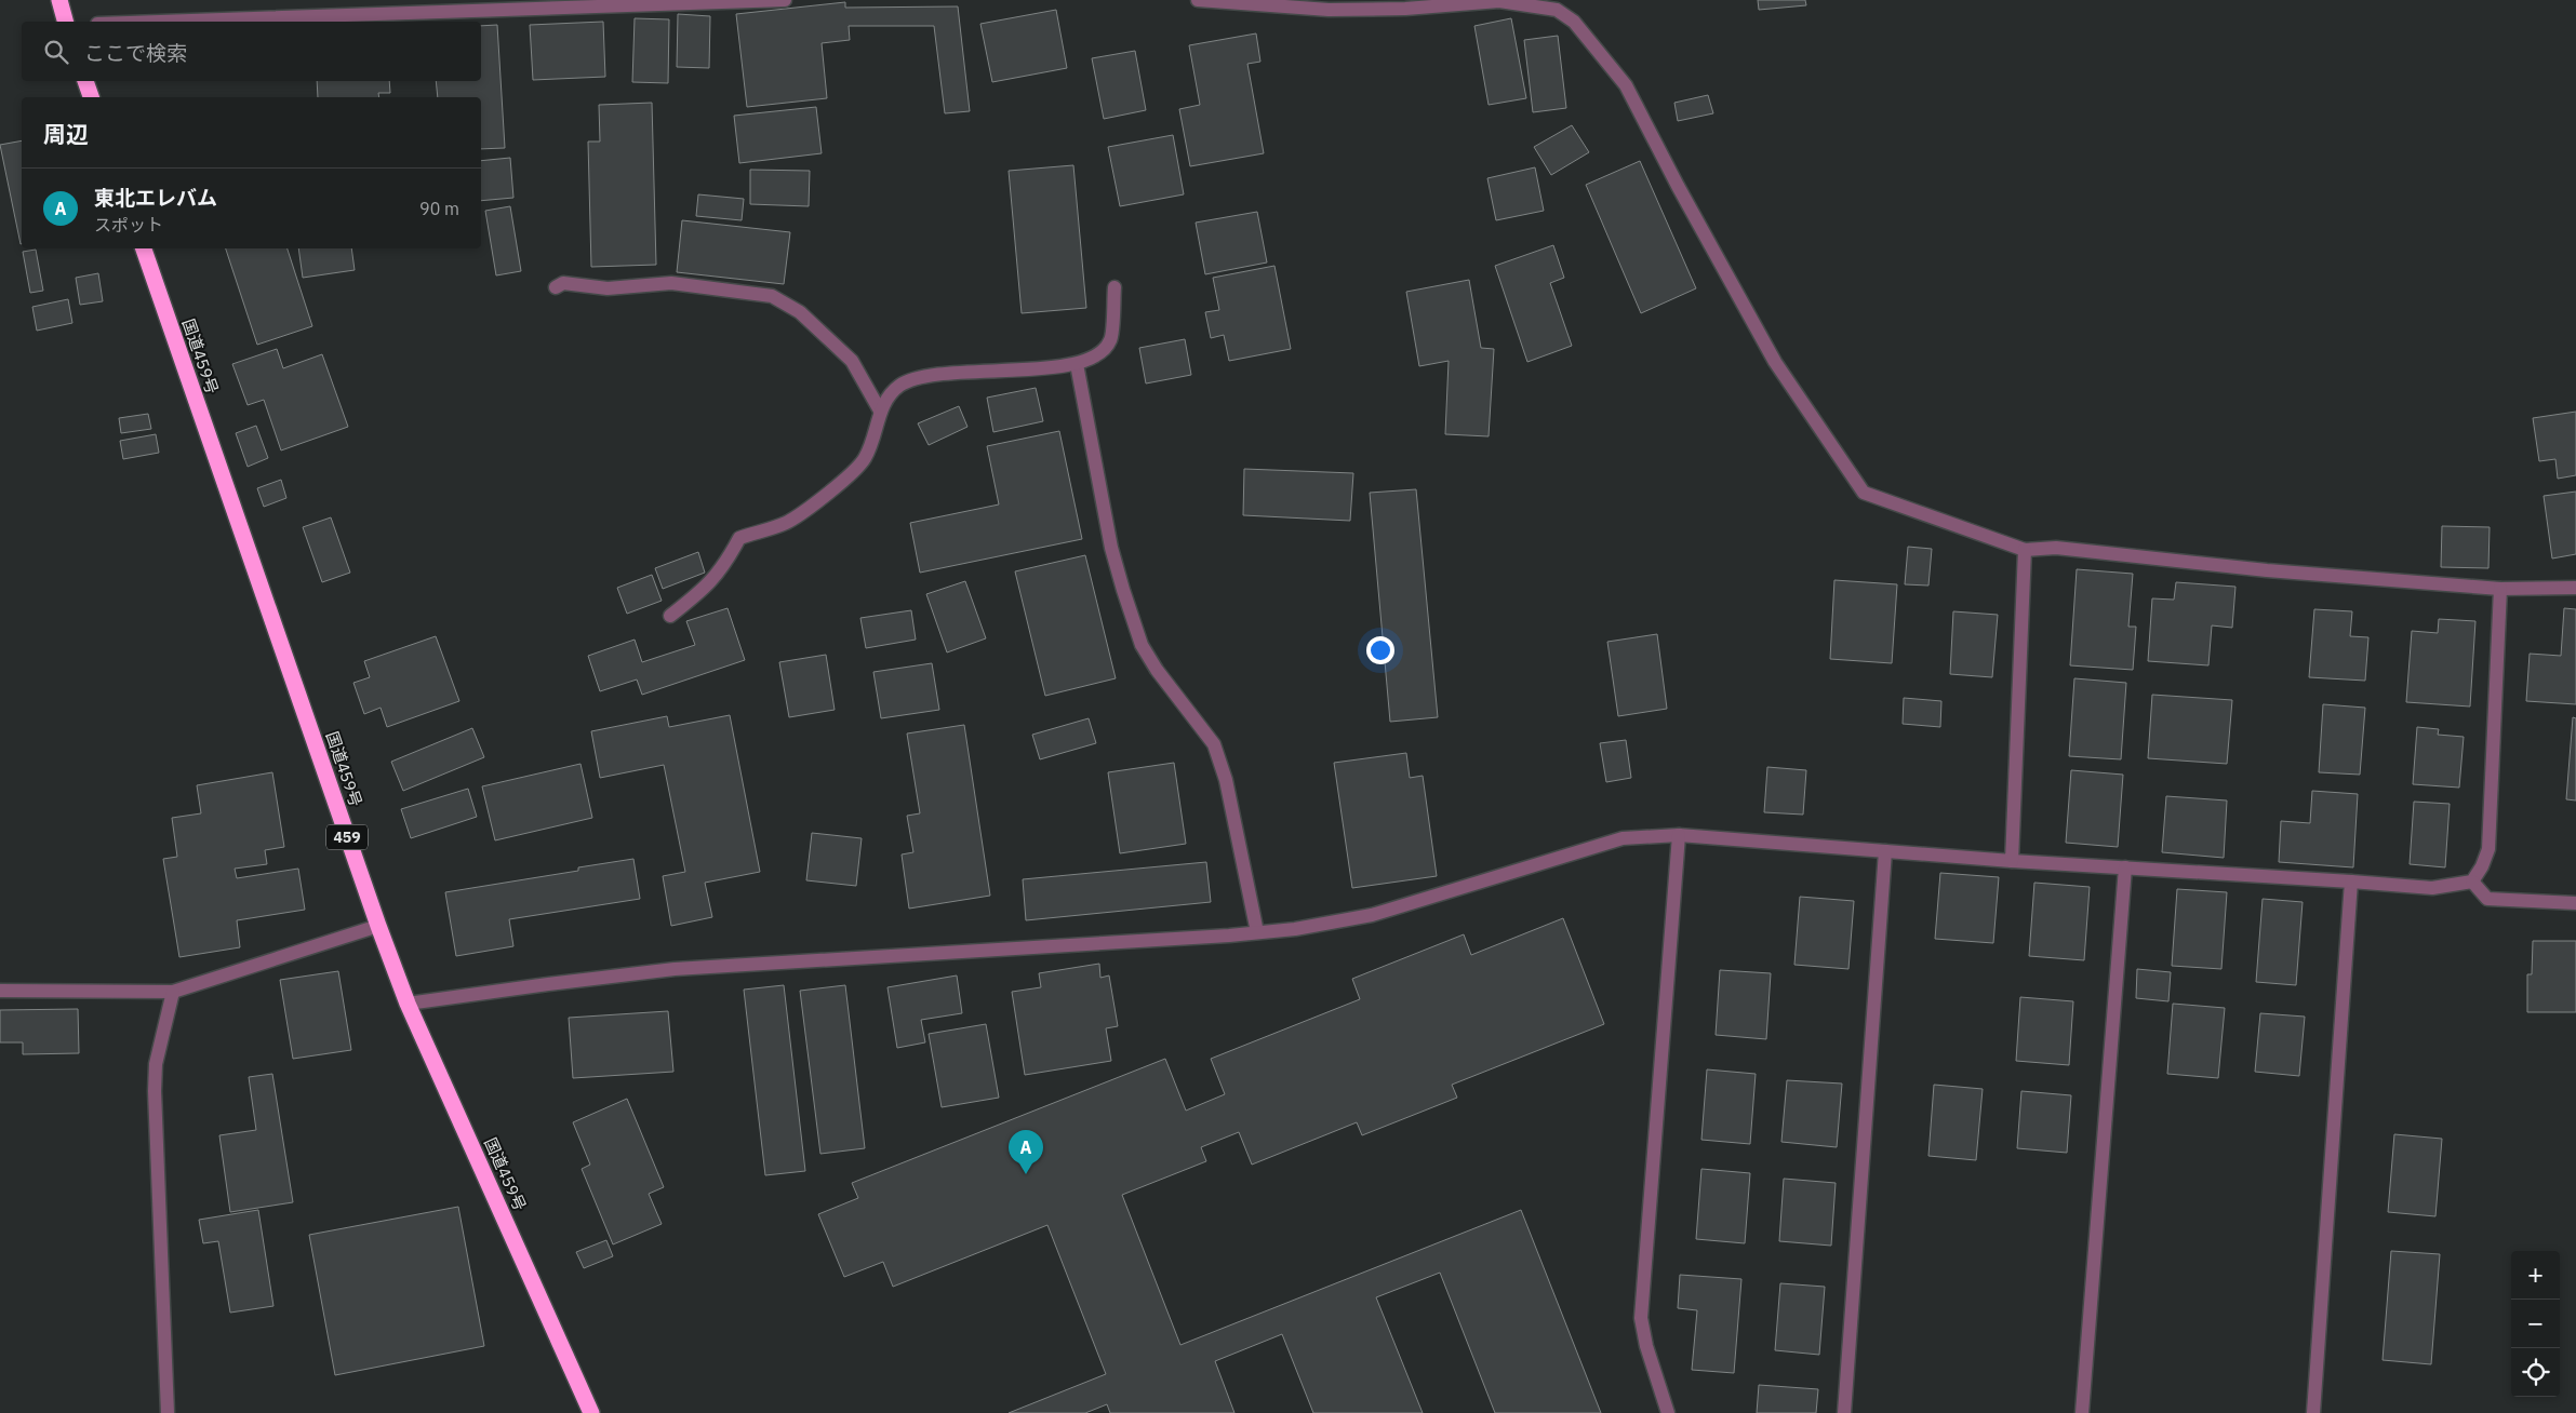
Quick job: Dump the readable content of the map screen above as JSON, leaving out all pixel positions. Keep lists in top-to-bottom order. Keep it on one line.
{"streets":{"highway":["国道459号","459"]},"page":{"search":"ここで検索","heading":"周辺","list":[{"mark":"A","name":"東北エレバム","note":"スポット","value":"90 m"}],"pins":"A","map_buttons":["+","−"]}}
